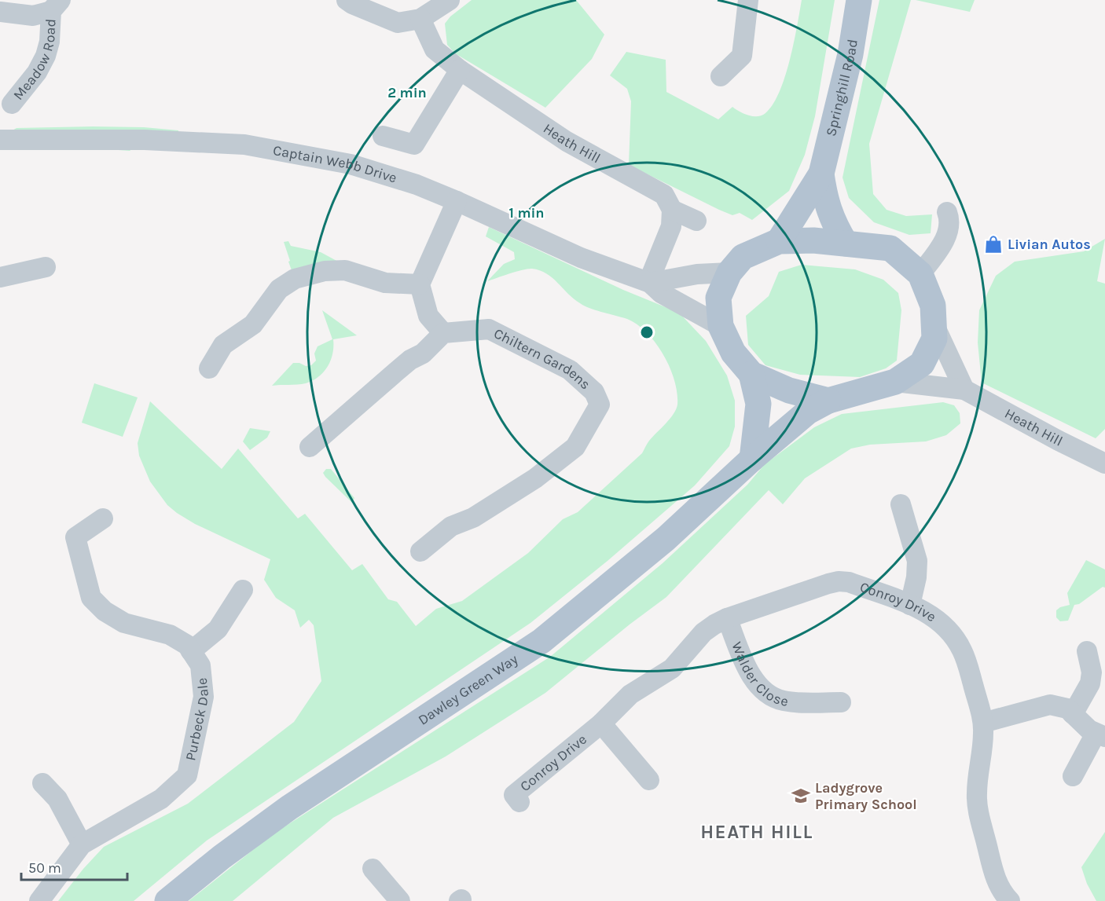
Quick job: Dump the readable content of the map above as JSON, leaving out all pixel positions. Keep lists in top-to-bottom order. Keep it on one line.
{"streets":{"main road":["Springhill Road","Dawley Green Way"],"street":["Meadow Road","Heath Hill","Captain Webb Drive","Chiltern Gardens","Conroy Drive","Walder Close","Purbeck Dale"]},"crossings":[["Heath Hill","Dawley Green Way"],["Conroy Drive","Walder Close"]],"districts":["HEATH HILL"],"places":{"shop":["Livian Autos"],"school or university":["Ladygrove Primary School"]},"scale_bar":"50 m","rings":["2 min","1 min"]}
